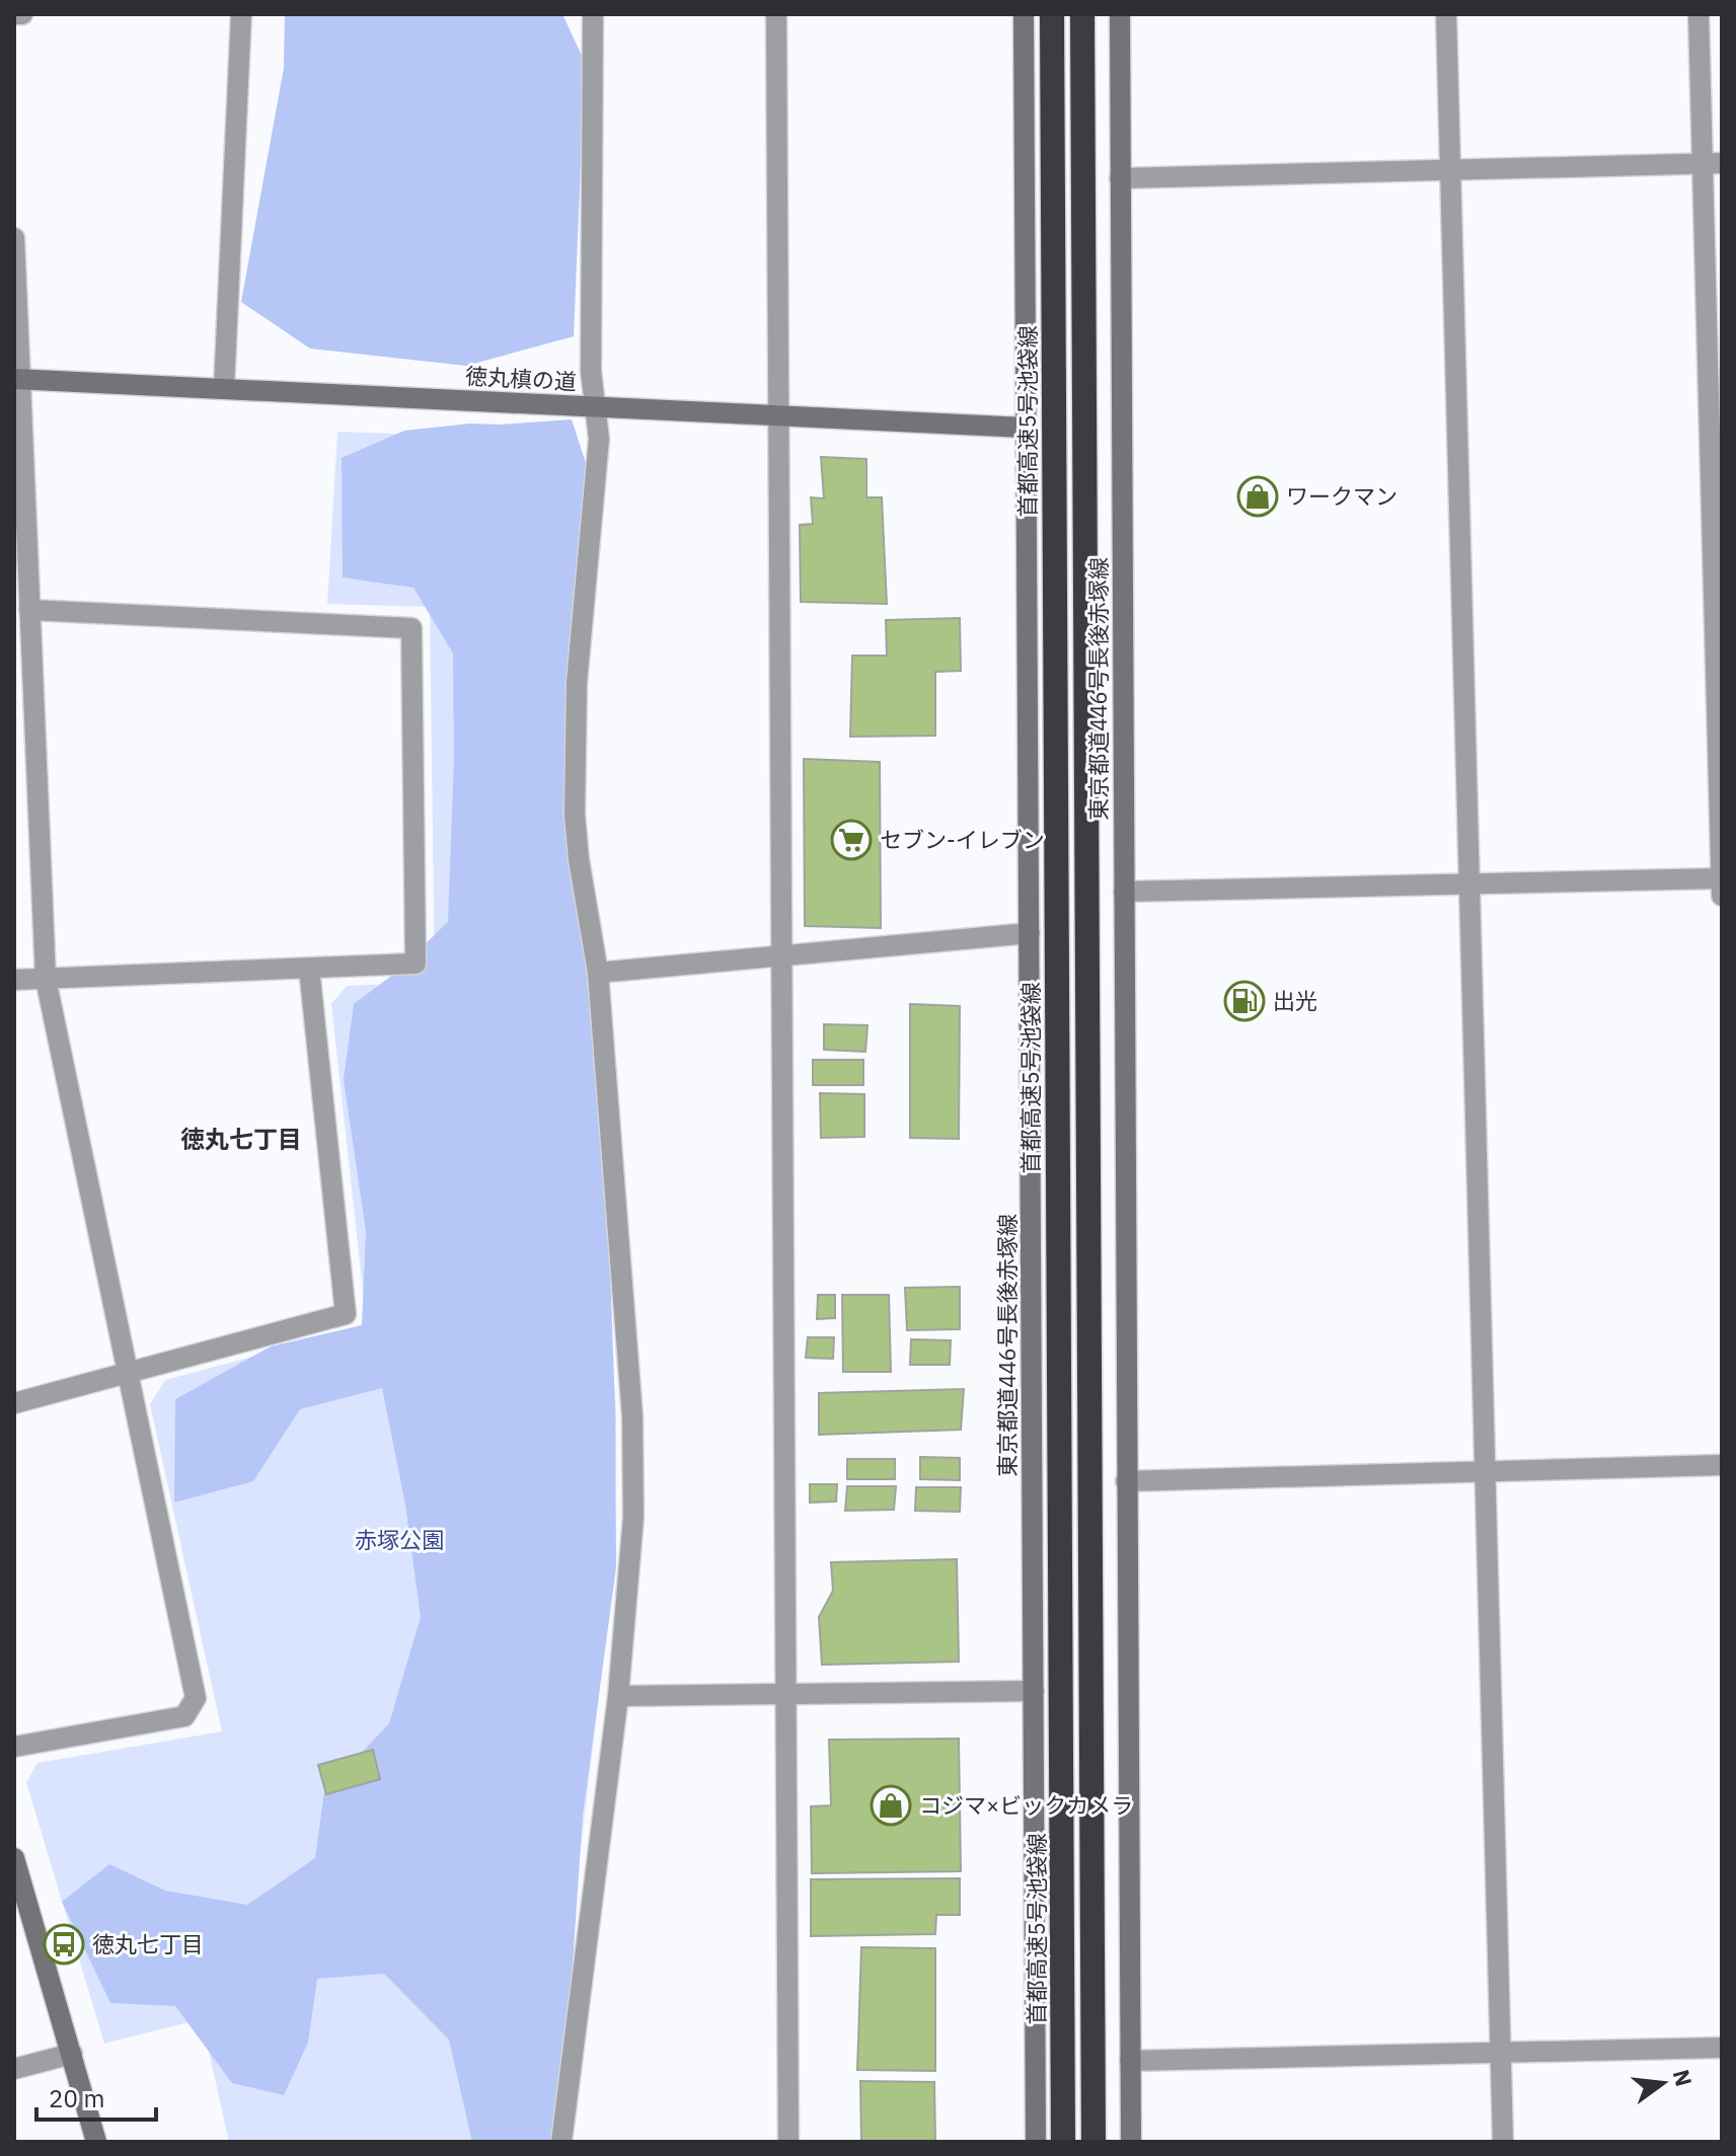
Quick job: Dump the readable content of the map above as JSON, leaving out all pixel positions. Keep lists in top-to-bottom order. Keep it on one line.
{"streets":{"highway":["首都高速5号池袋線"],"main road":["徳丸槙の道","東京都道446号長後赤塚線"]},"crossings":[["徳丸槙の道","東京都道446号長後赤塚線"]],"districts":["徳丸七丁目"],"parks":["赤塚公園"],"places":{"shop":["ワークマン","コジマ×ビックカメラ"],"supermarket":["セブン-イレブン"],"fuel station":["出光"],"bus stop":["徳丸七丁目"]},"scale_bar":"20 m","north":"right"}
